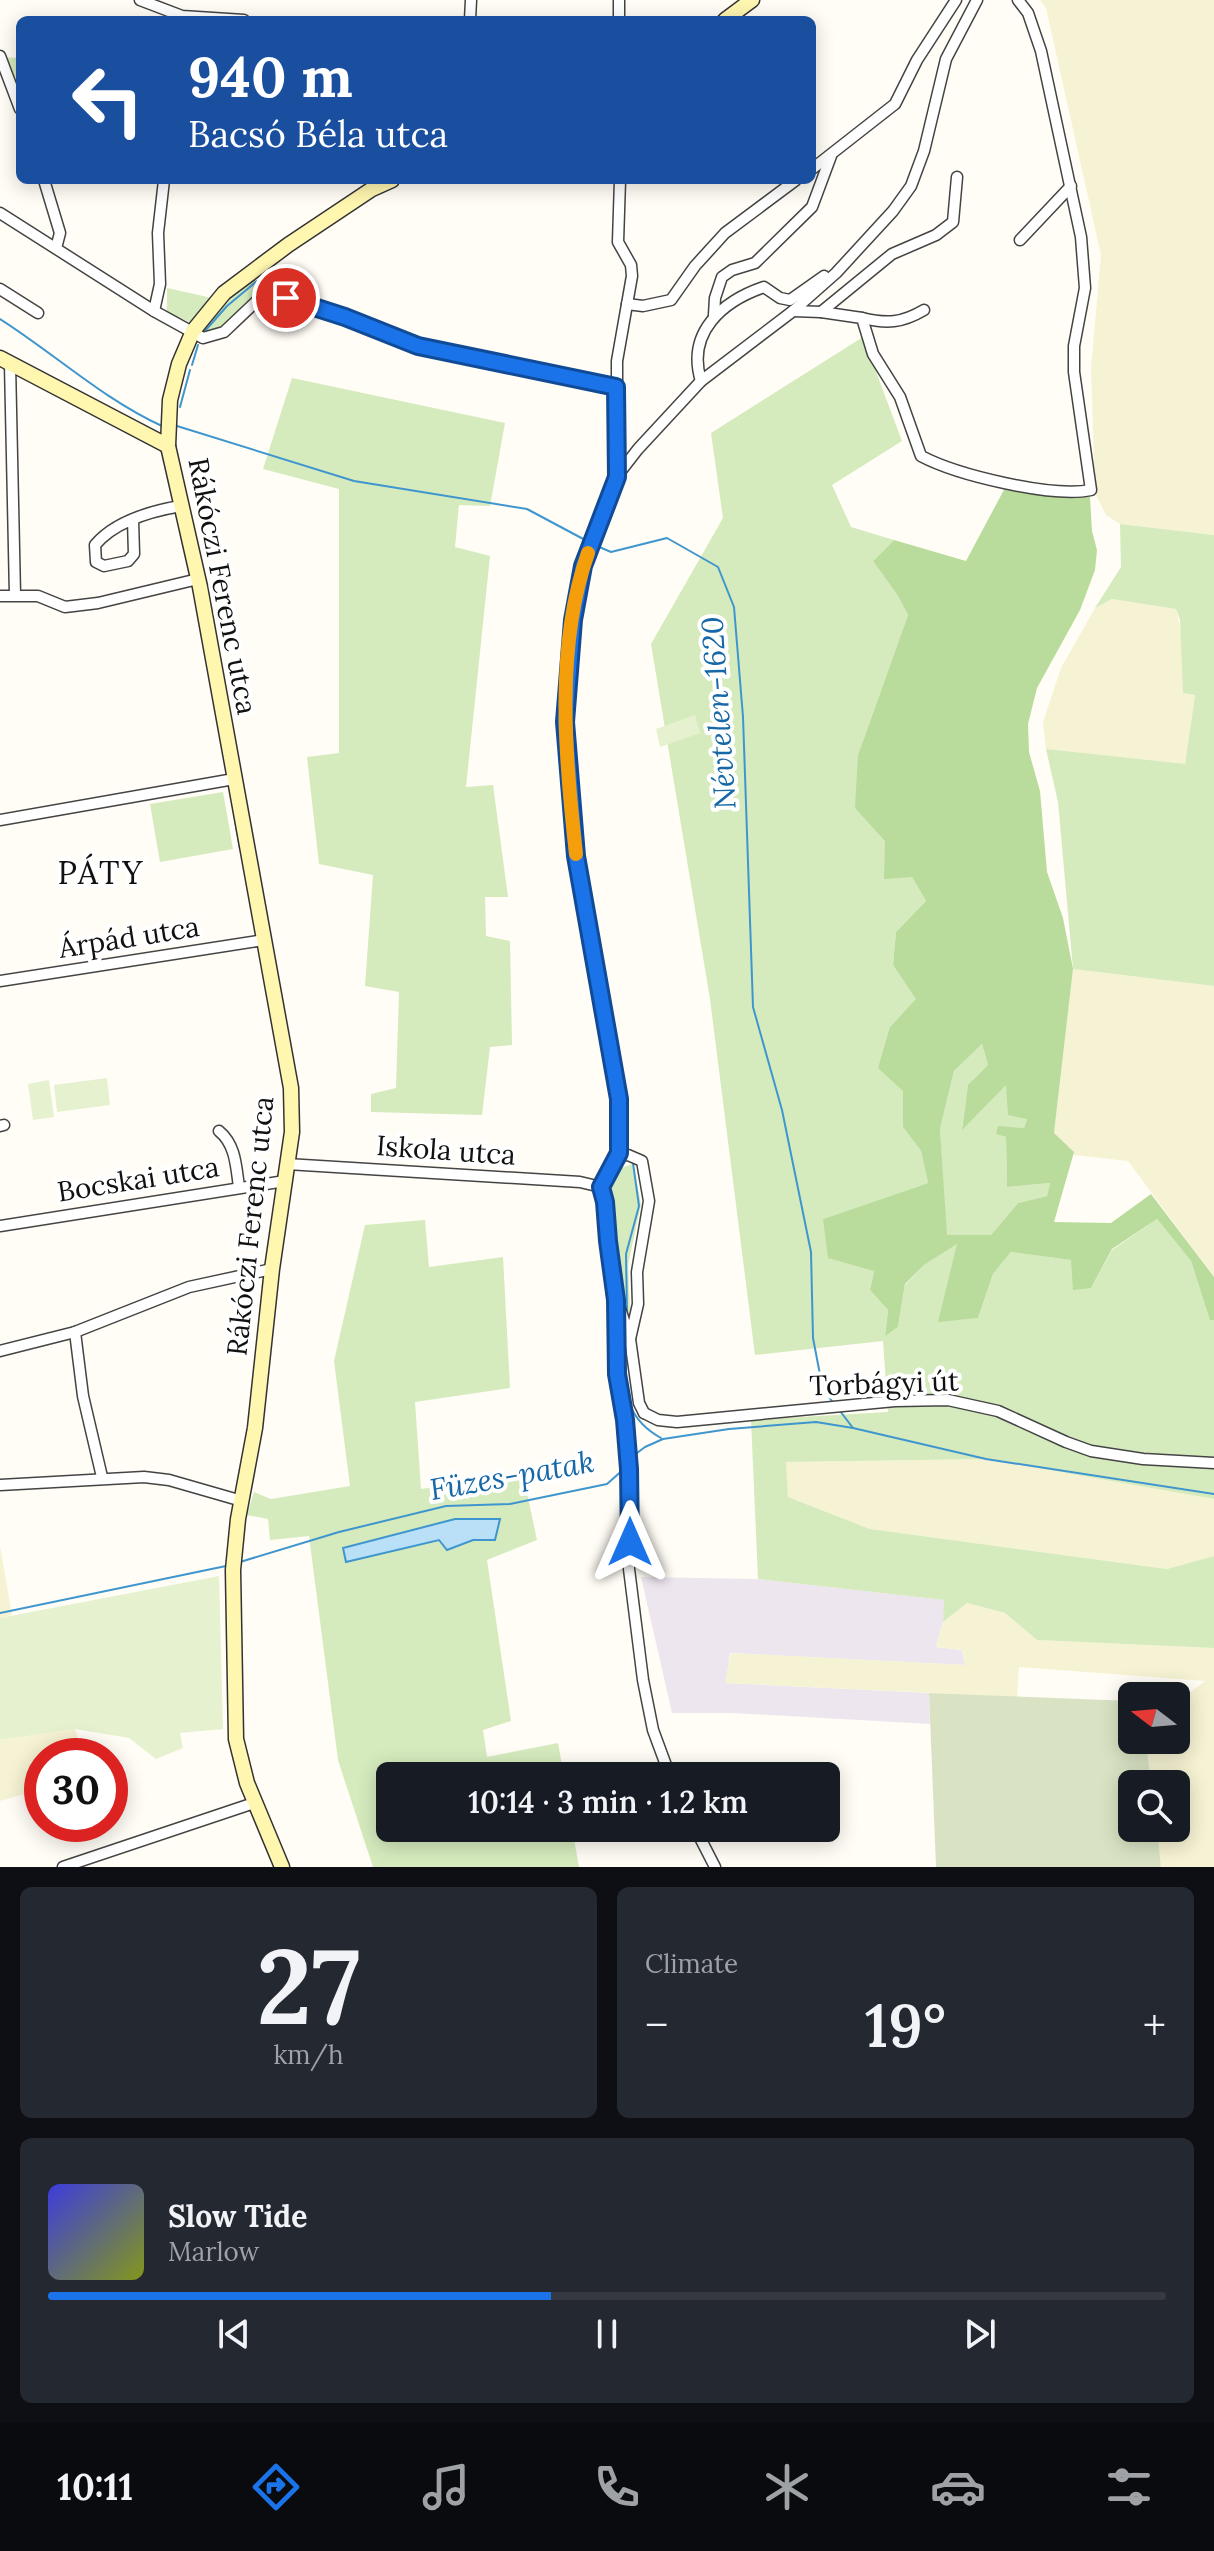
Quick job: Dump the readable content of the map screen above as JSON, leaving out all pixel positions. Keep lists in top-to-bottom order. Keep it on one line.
{"streets":{"main road":["Rákóczi Ferenc utca"],"street":["Árpád utca","Iskola utca","Bocskai utca","Torbágyi út"]},"crossings":[["Rákóczi Ferenc utca","Árpád utca"],["Rákóczi Ferenc utca","Iskola utca"],["Rákóczi Ferenc utca","Bocskai utca"]],"districts":["PÁTY"],"water":["Névtelen-1620","Füzes-patak"],"north":"left","page":{"turn":["940 m","Bacsó Béla utca"],"limit":"30","trip":"10:14 · 3 min · 1.2 km","tile":[["27","km/h"],"Climate"],"heat":["−","19°","+"],"song":["Slow Tide","Marlow"],"tabs":"10:11"}}
